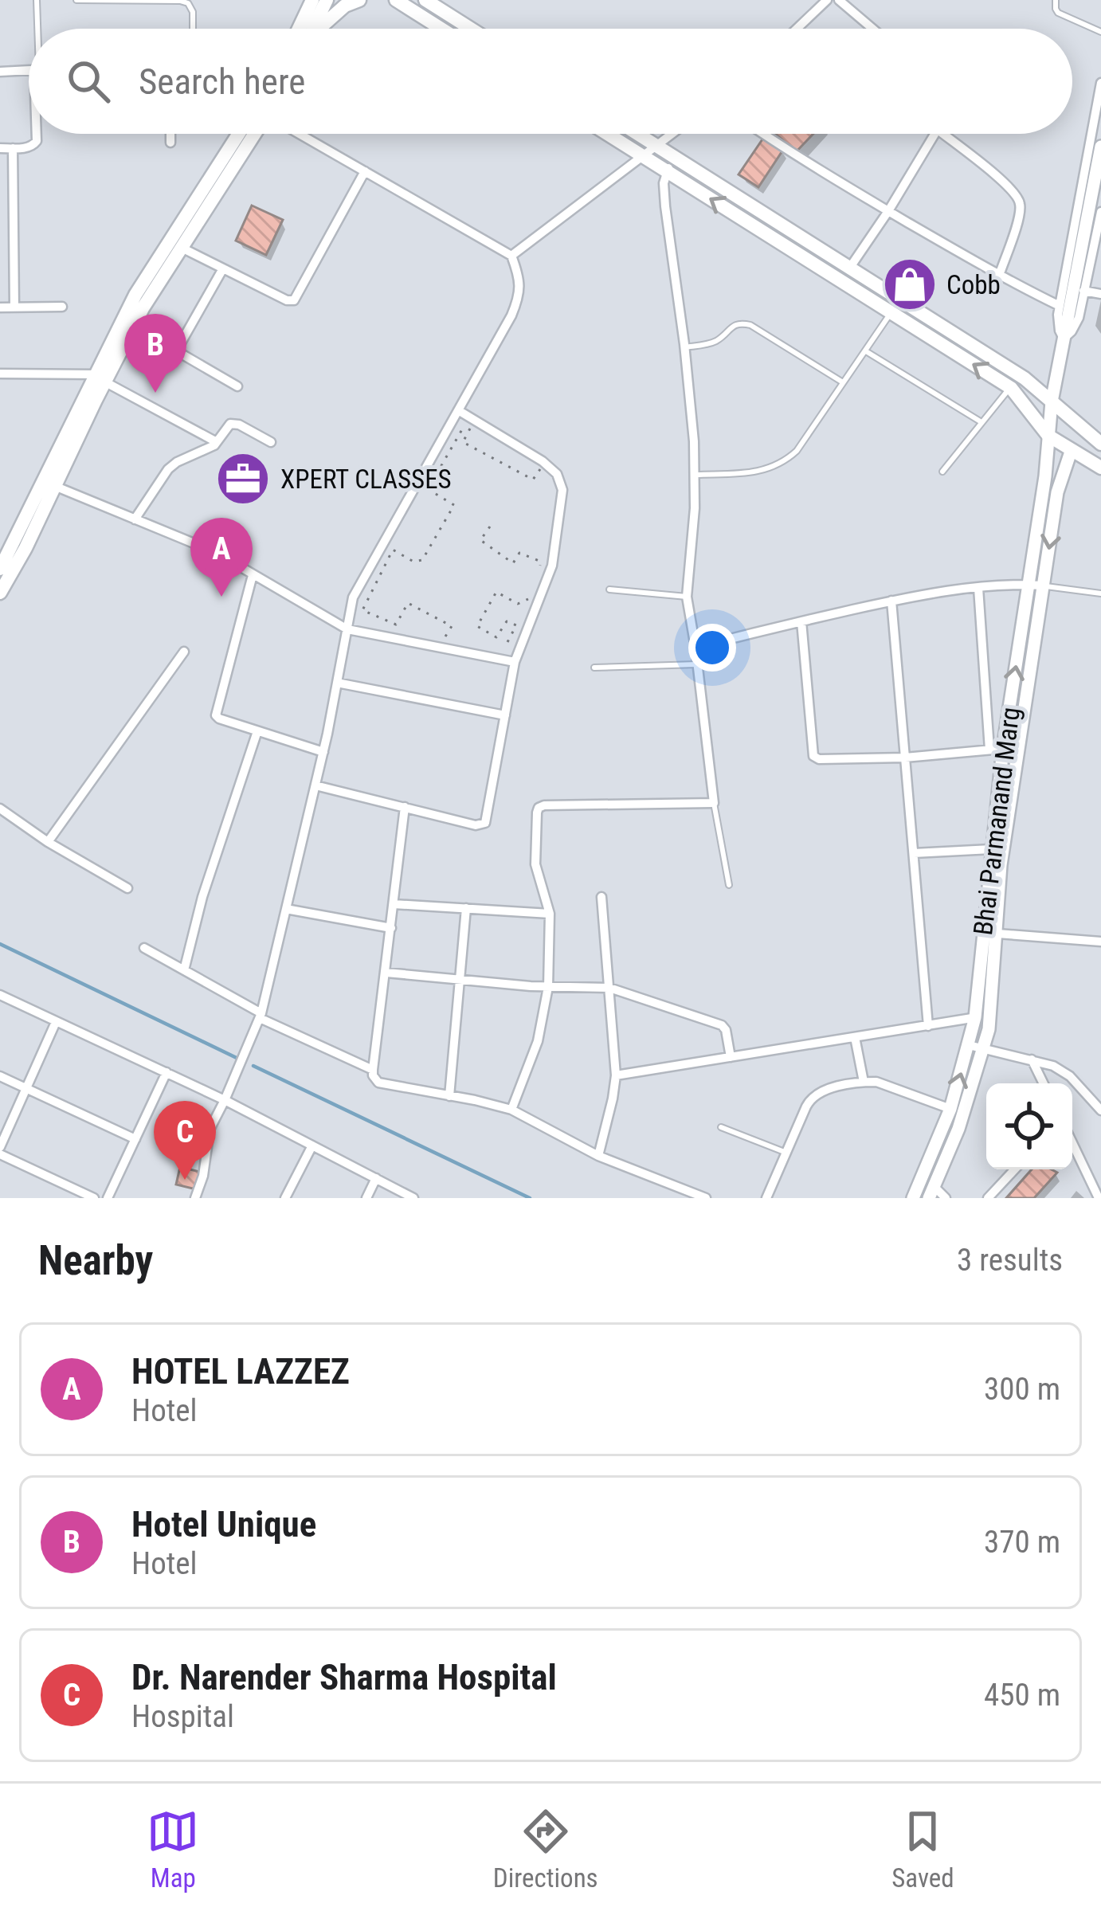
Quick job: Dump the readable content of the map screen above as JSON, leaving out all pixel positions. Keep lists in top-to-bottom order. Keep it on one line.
{"streets":{"street":["Bhai Parmanand Marg"]},"places":{"shop":["Cobb"],"office":["XPERT CLASSES"]},"page":{"search":"Search here","pins":["B","A","C"],"heading":["Nearby","3 results"],"list":[{"mark":"A","name":"HOTEL LAZZEZ","note":"Hotel","value":"300 m"},{"mark":"B","name":"Hotel Unique","note":"Hotel","value":"370 m"},{"mark":"C","name":"Dr. Narender Sharma Hospital","note":"Hospital","value":"450 m"}],"nav":["Map","Directions","Saved"]}}
